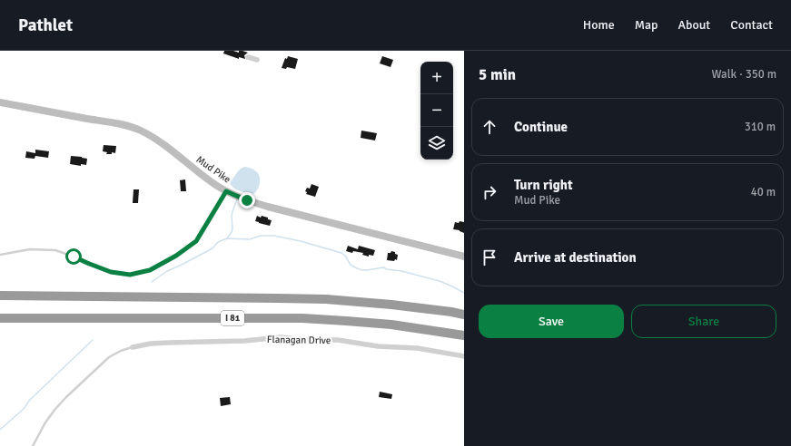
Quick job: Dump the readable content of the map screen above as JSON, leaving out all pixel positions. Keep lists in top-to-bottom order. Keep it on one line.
{"streets":{"highway":["I 81"],"street":["Mud Pike","Flanagan Drive"]},"page":{"header":"Pathlet","nav":["Home","Map","About","Contact"],"heading":["5 min","Walk · 350 m"],"map_buttons":["+","−"],"list":[["Continue","310 m"],["Turn right","Mud Pike","40 m"],"Arrive at destination"],"buttons":["Save","Share"]}}
